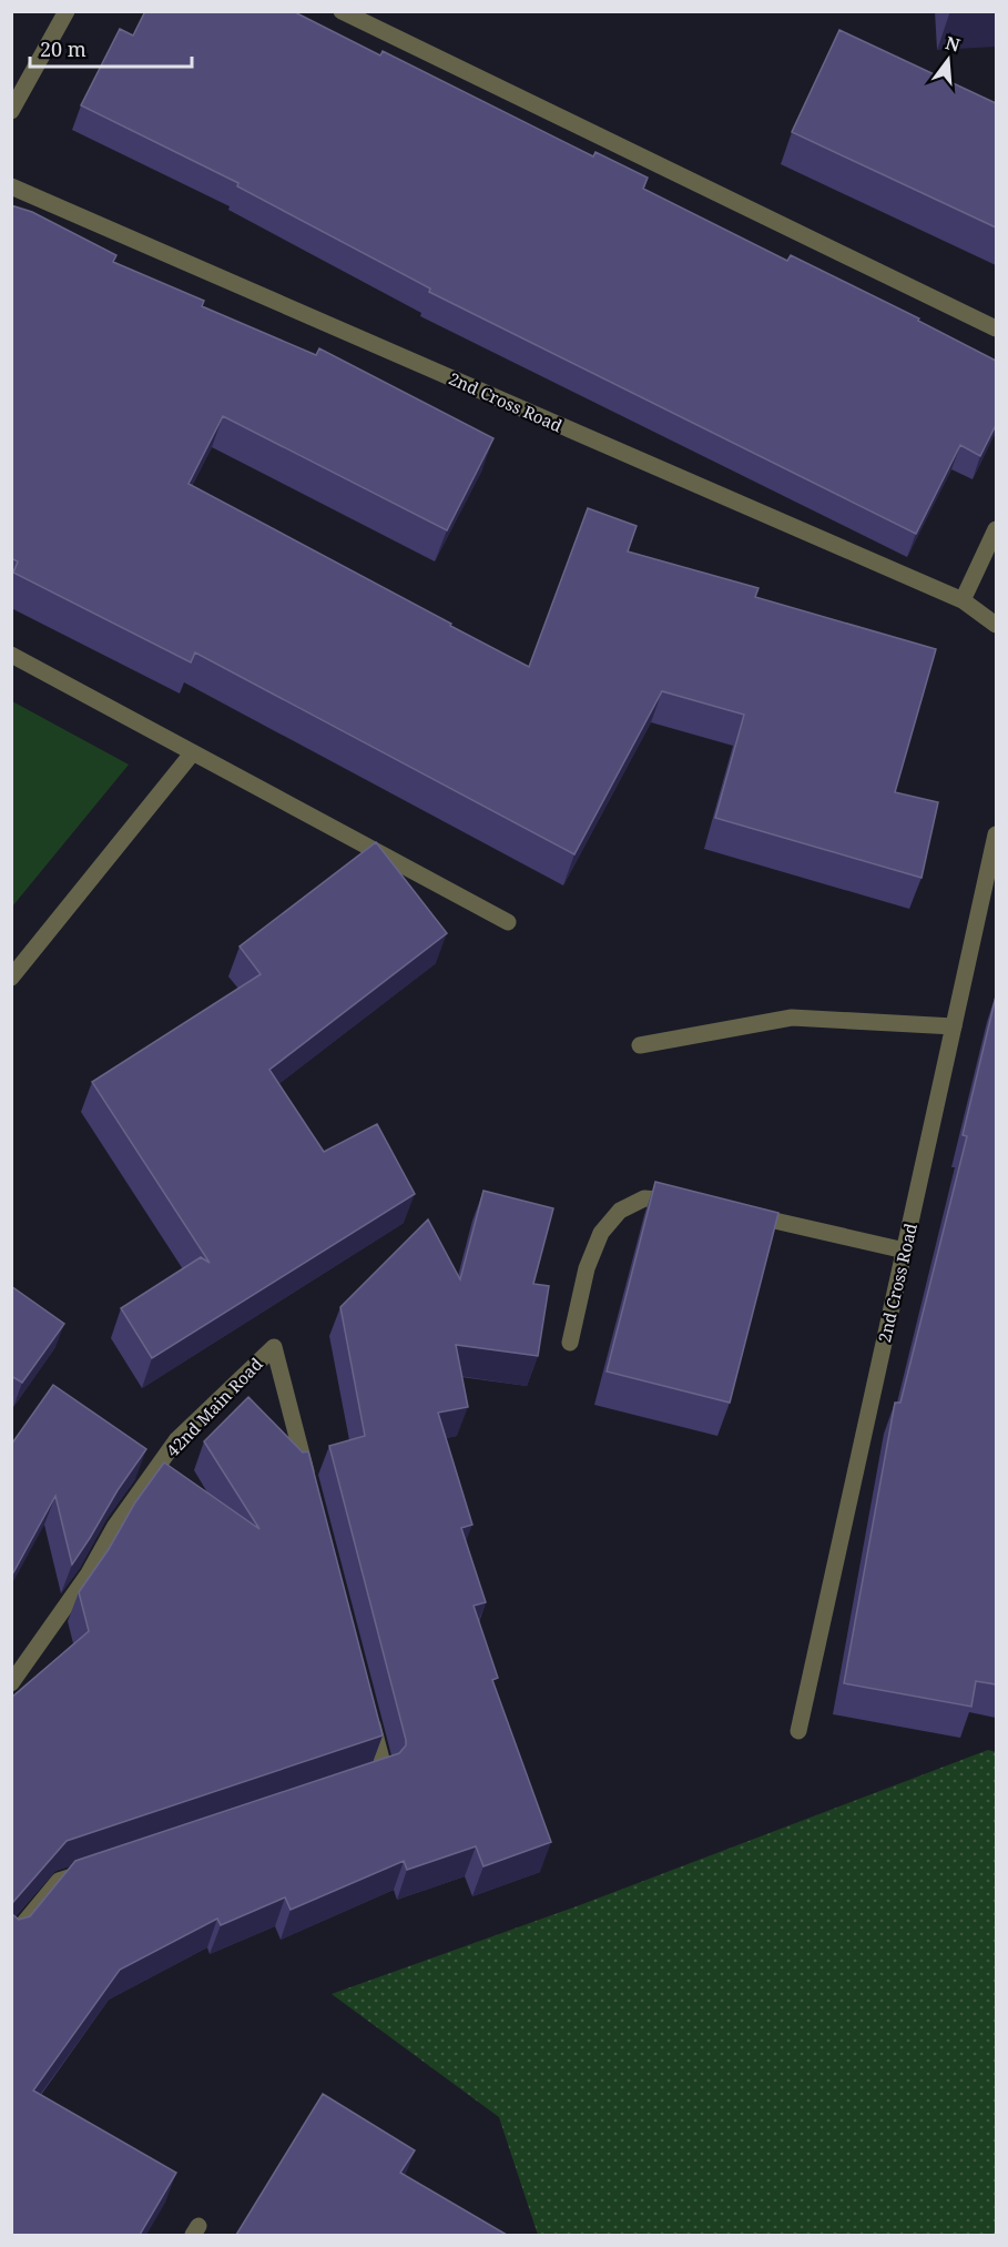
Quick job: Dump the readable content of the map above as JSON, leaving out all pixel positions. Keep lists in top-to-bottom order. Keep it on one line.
{"streets":{"street":["2nd Cross Road","42nd Main Road"]},"scale_bar":"20 m","north":"top"}
